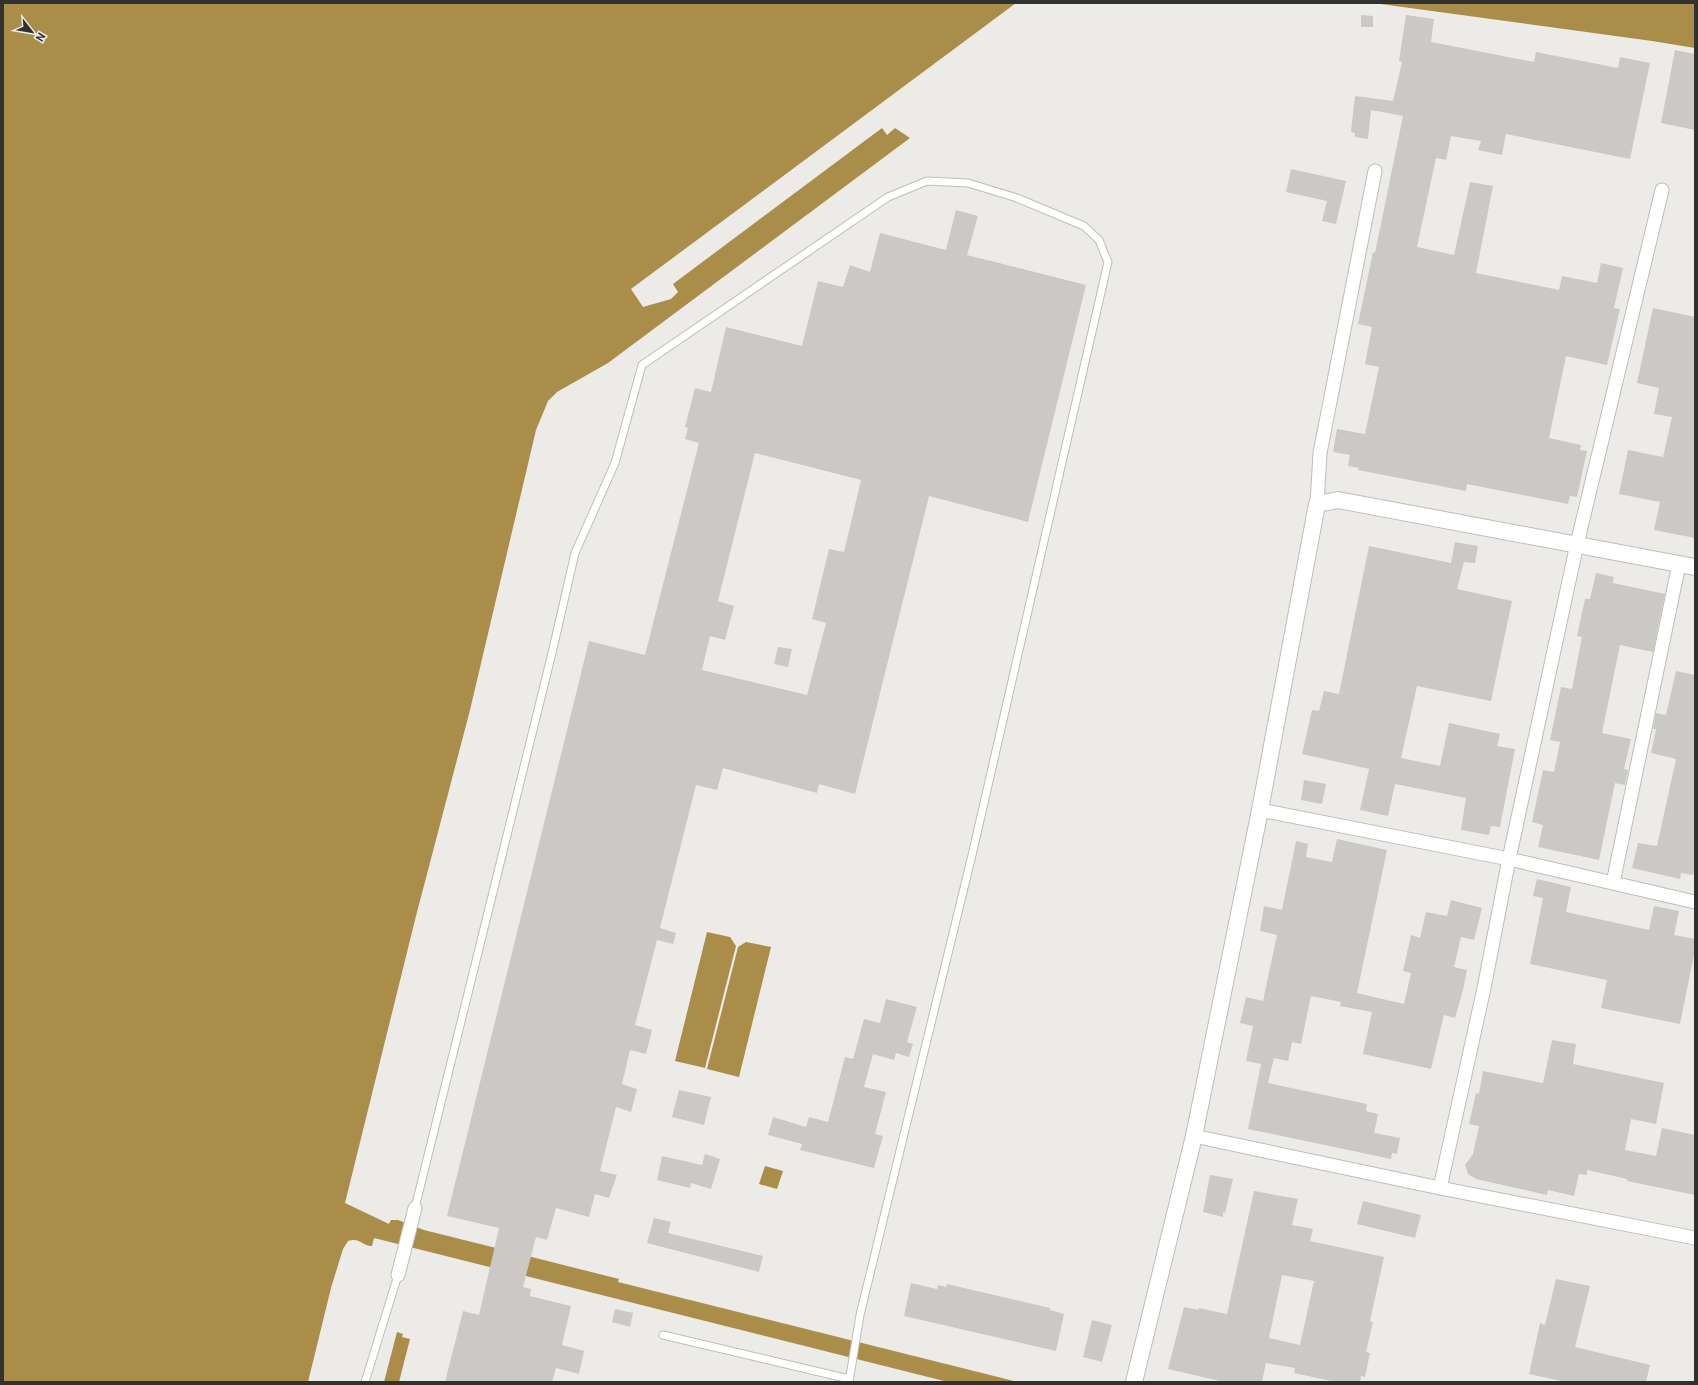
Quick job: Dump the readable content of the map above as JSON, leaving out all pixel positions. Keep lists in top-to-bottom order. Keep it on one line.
{"north":"bottom right"}
